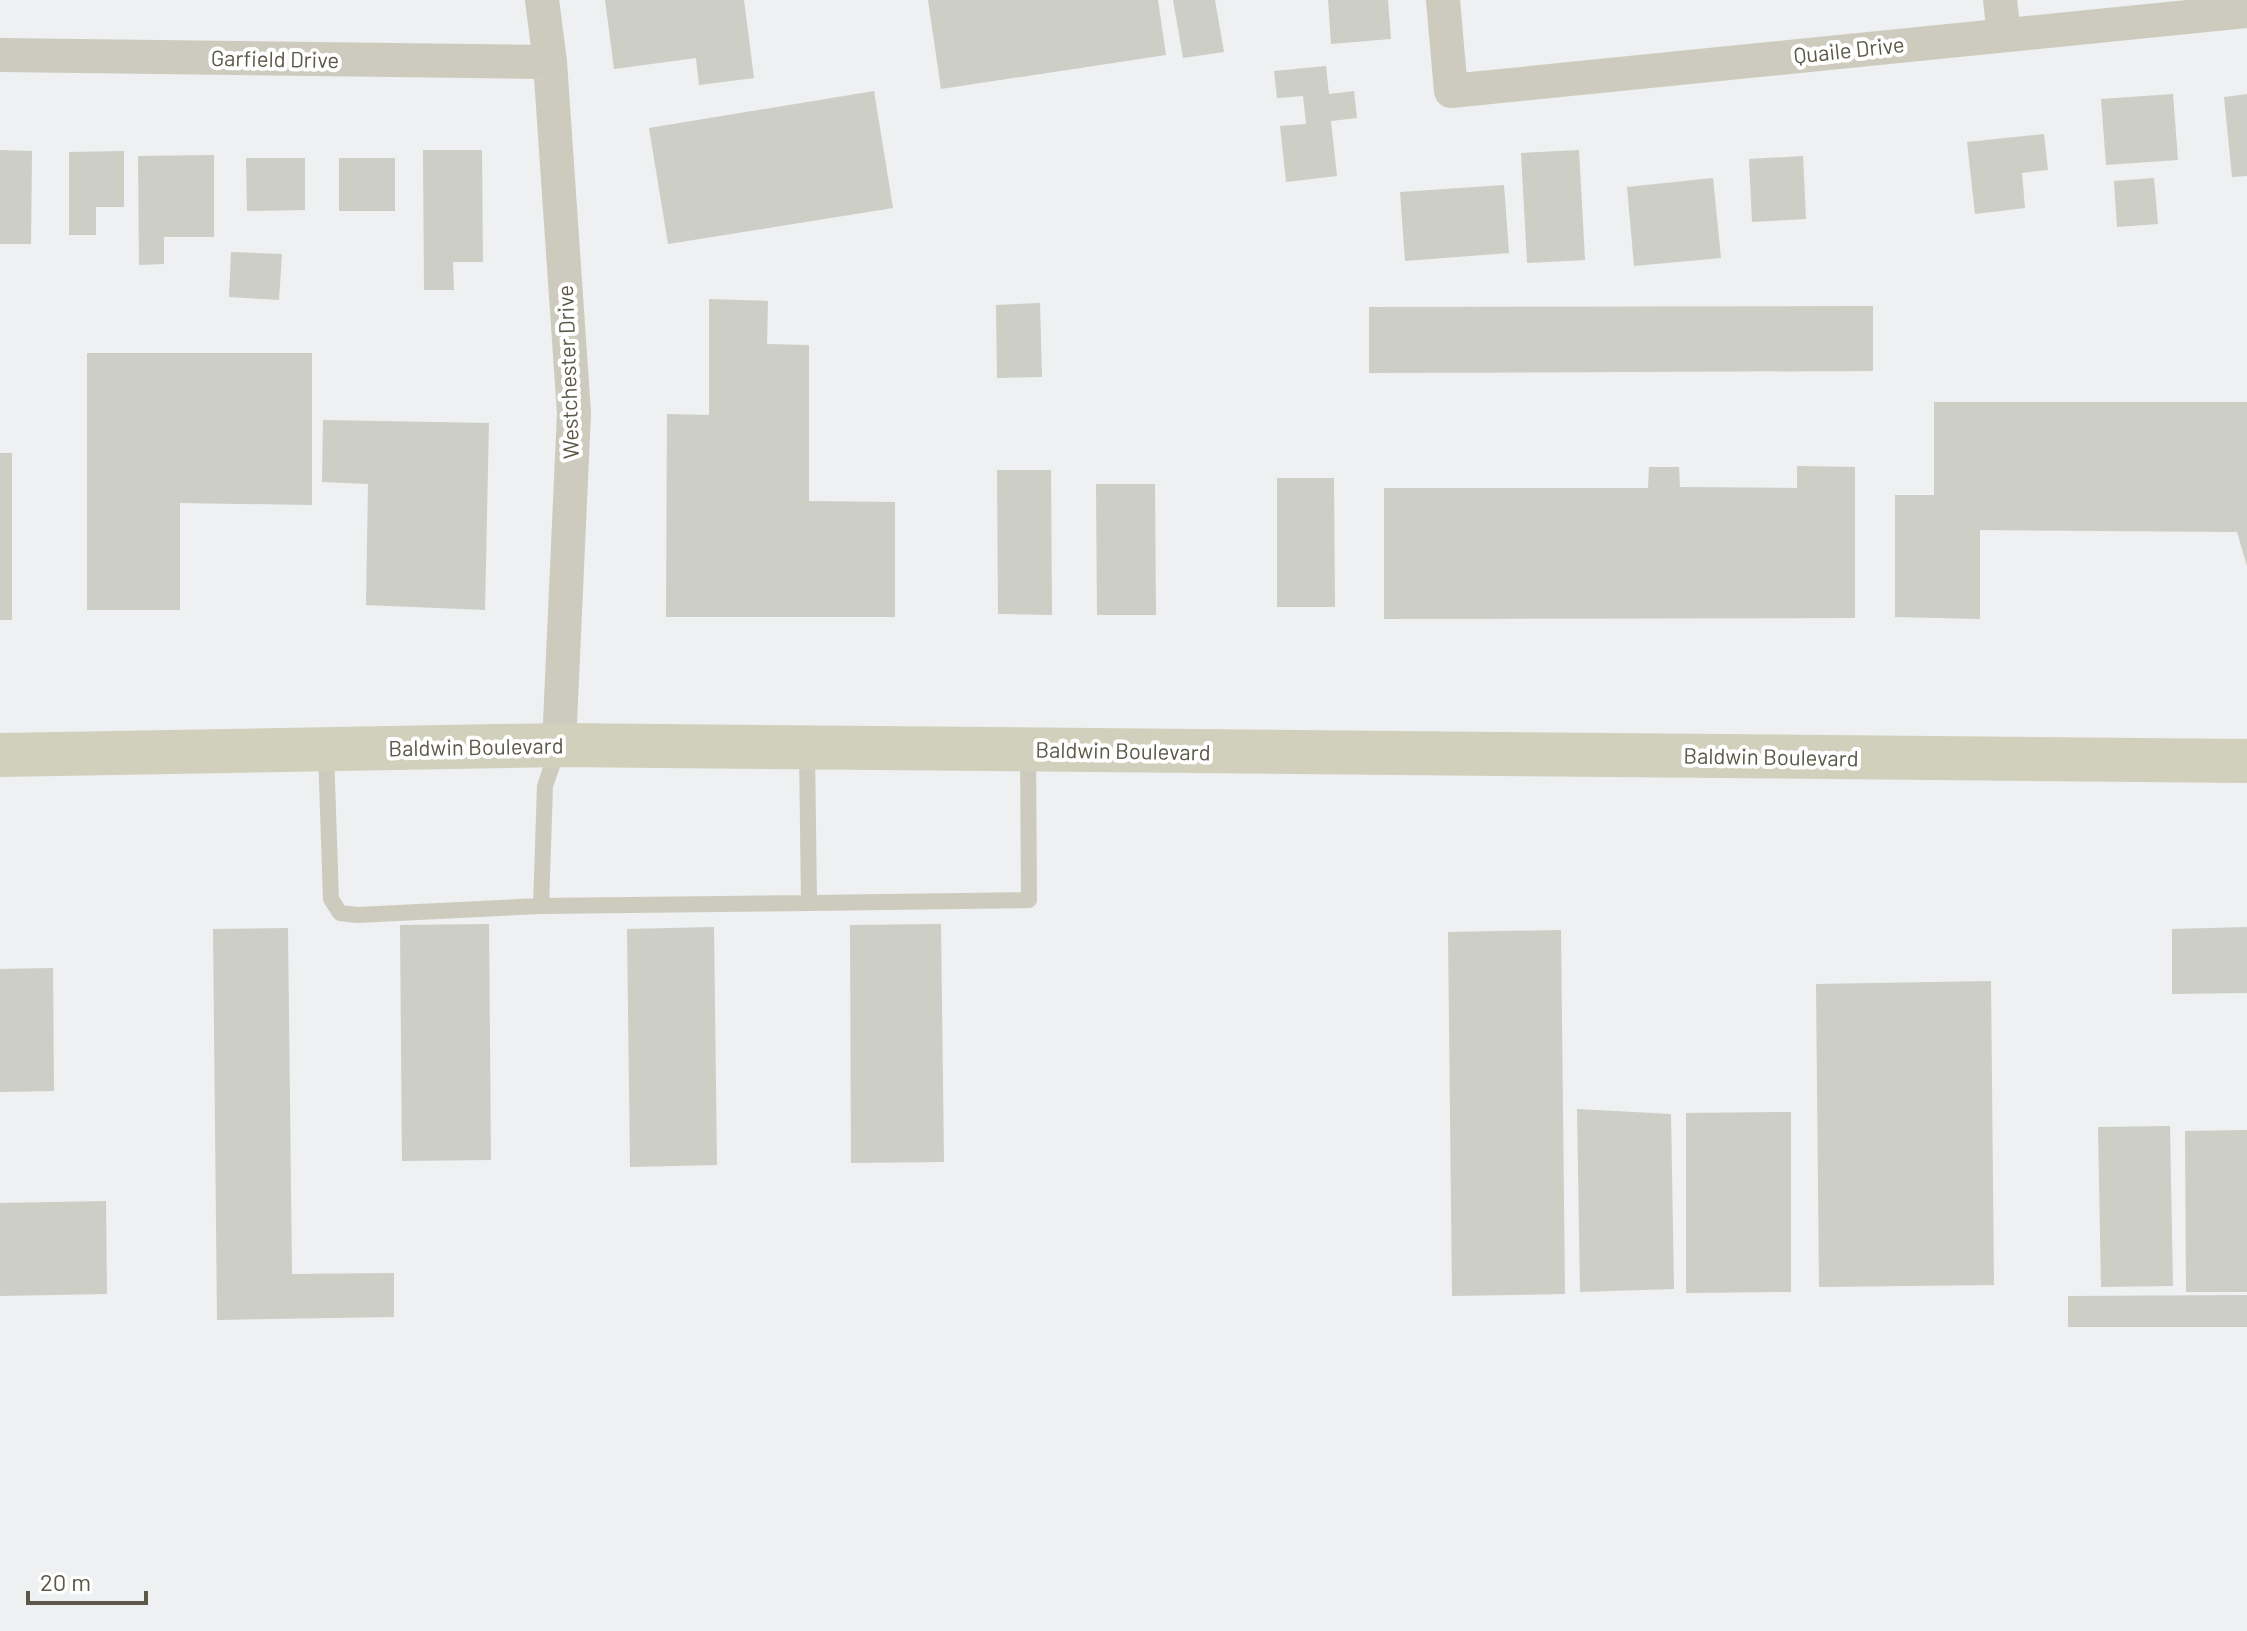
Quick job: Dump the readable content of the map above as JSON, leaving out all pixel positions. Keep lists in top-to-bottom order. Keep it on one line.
{"streets":{"main road":["Baldwin Boulevard"],"street":["Quaile Drive","Garfield Drive","Westchester Drive"]},"crossings":[["Garfield Drive","Westchester Drive"],["Westchester Drive","Baldwin Boulevard"]],"scale_bar":"20 m"}
